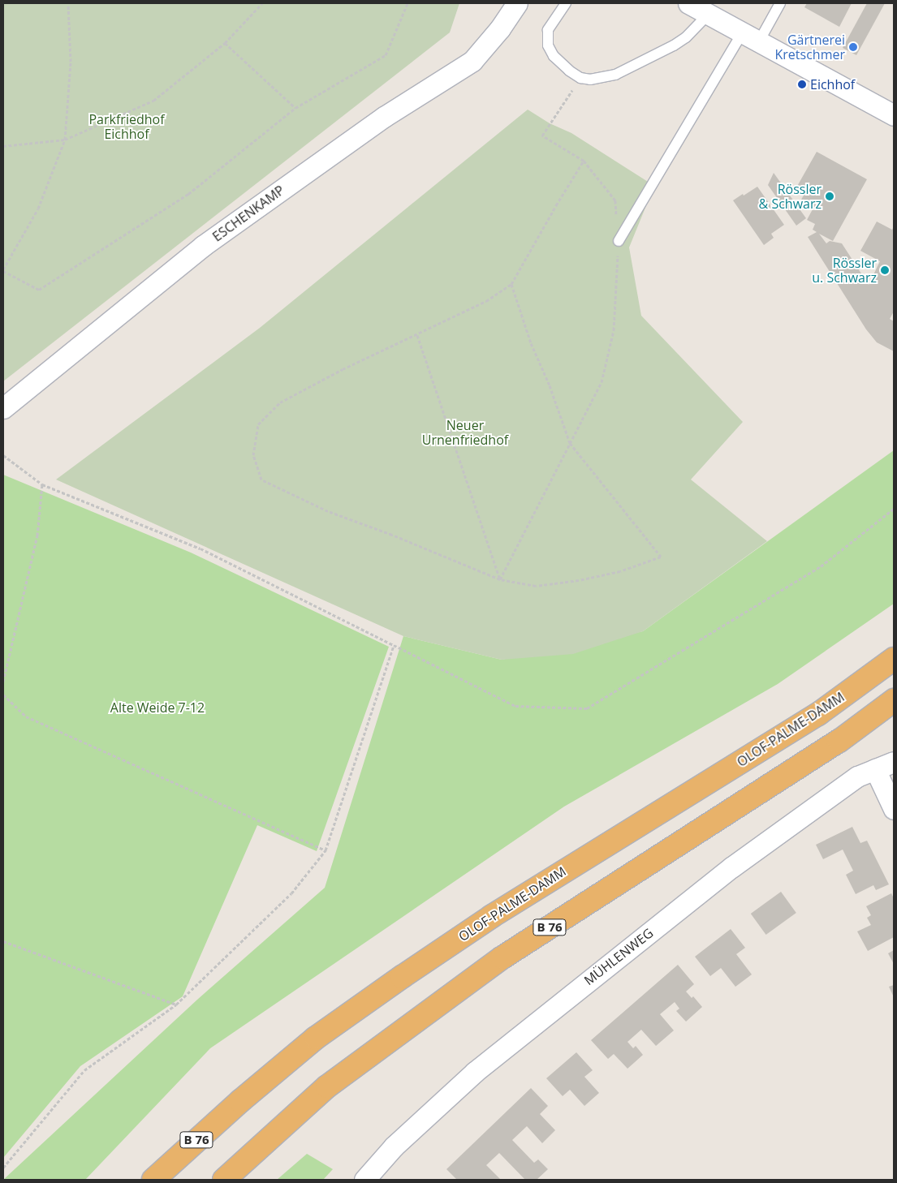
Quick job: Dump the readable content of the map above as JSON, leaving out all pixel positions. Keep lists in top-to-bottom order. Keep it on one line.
{"streets":{"highway":["OLOF-PALME-DAMM","B 76"],"street":["ESCHENKAMP","MÜHLENWEG"]},"parks":["Parkfriedhof Eichhof","Neuer Urnenfriedhof","Alte Weide 7-12"],"places":["Gärtnerei Kretschmer","Eichhof","Rössler & Schwarz","Rössler u. Schwarz"]}
